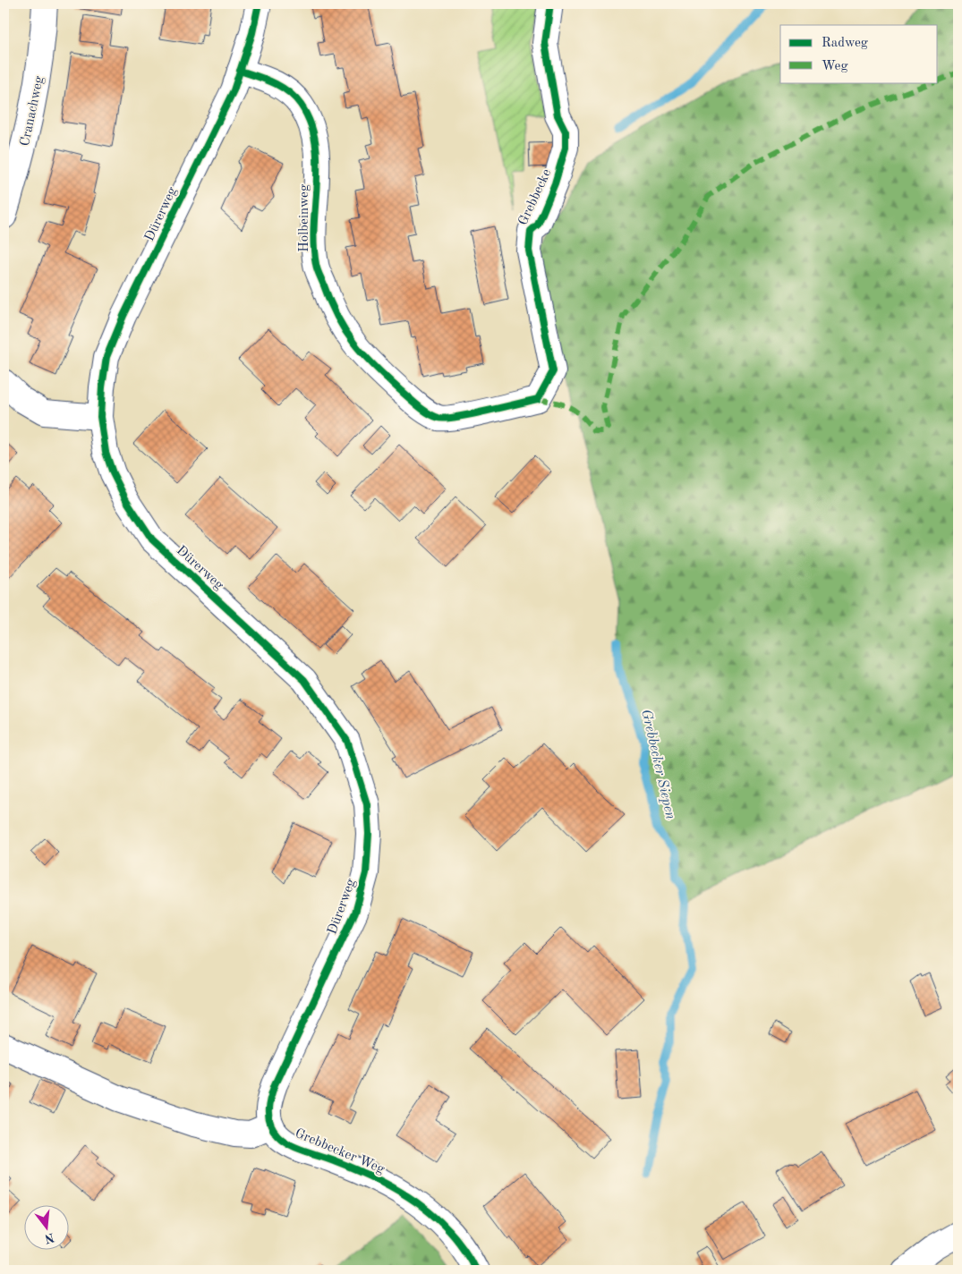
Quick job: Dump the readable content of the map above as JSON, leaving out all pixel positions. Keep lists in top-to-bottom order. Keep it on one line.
{"streets":{"street":["Cranachweg","Grebbecke","Dürerweg","Holbeinweg","Grebbecker Weg"]},"crossings":[["Grebbecke","Holbeinweg"],["Dürerweg","Holbeinweg"],["Dürerweg","Grebbecker Weg"]],"water":["Grebbecker Siepen"],"legend":["Radweg","Weg"],"north":"bottom"}
